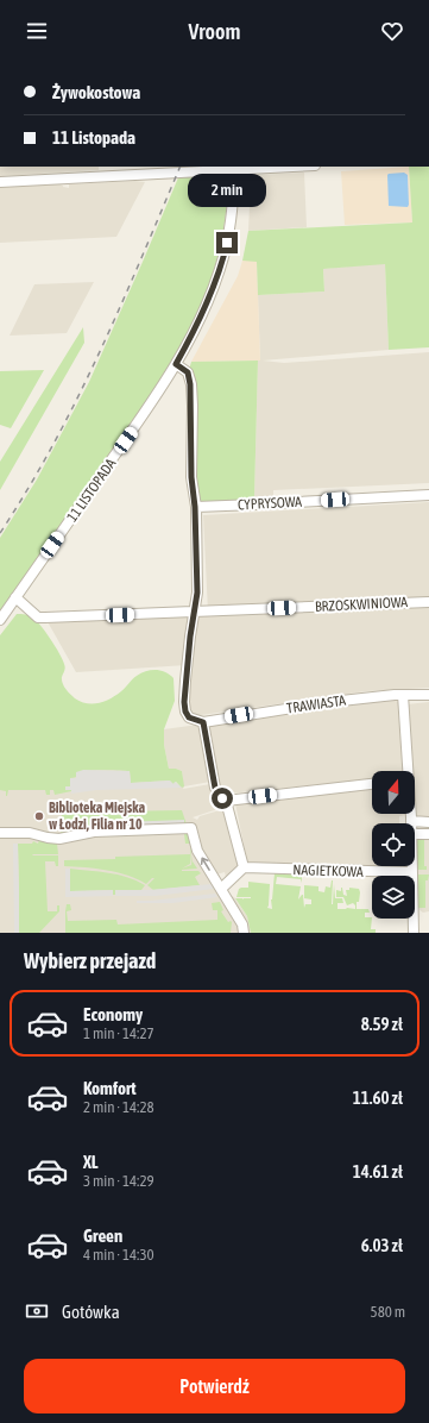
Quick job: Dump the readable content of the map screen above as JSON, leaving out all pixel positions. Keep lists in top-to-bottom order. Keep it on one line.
{"streets":{"street":["11 LISTOPADA","CYPRYSOWA","BRZOSKWINIOWA","TRAWIASTA","NAGIETKOWA"]},"crossings":[["11 LISTOPADA","BRZOSKWINIOWA"]],"places":["Biblioteka Miejska w Łodzi, Filia nr 10"],"north":"top","page":{"header":"Vroom","banner":["Żywokostowa","11 Listopada"],"bubble":"2 min","heading":"Wybierz przejazd","list":[{"name":"Economy","note":"1 min · 14:27","value":"8.59 zł"},{"name":"Komfort","note":"2 min · 14:28","value":"11.60 zł"},{"name":"XL","note":"3 min · 14:29","value":"14.61 zł"},{"name":"Green","note":"4 min · 14:30","value":"6.03 zł"}],"pay":["Gotówka","580 m"],"buttons":"Potwierdź"}}
